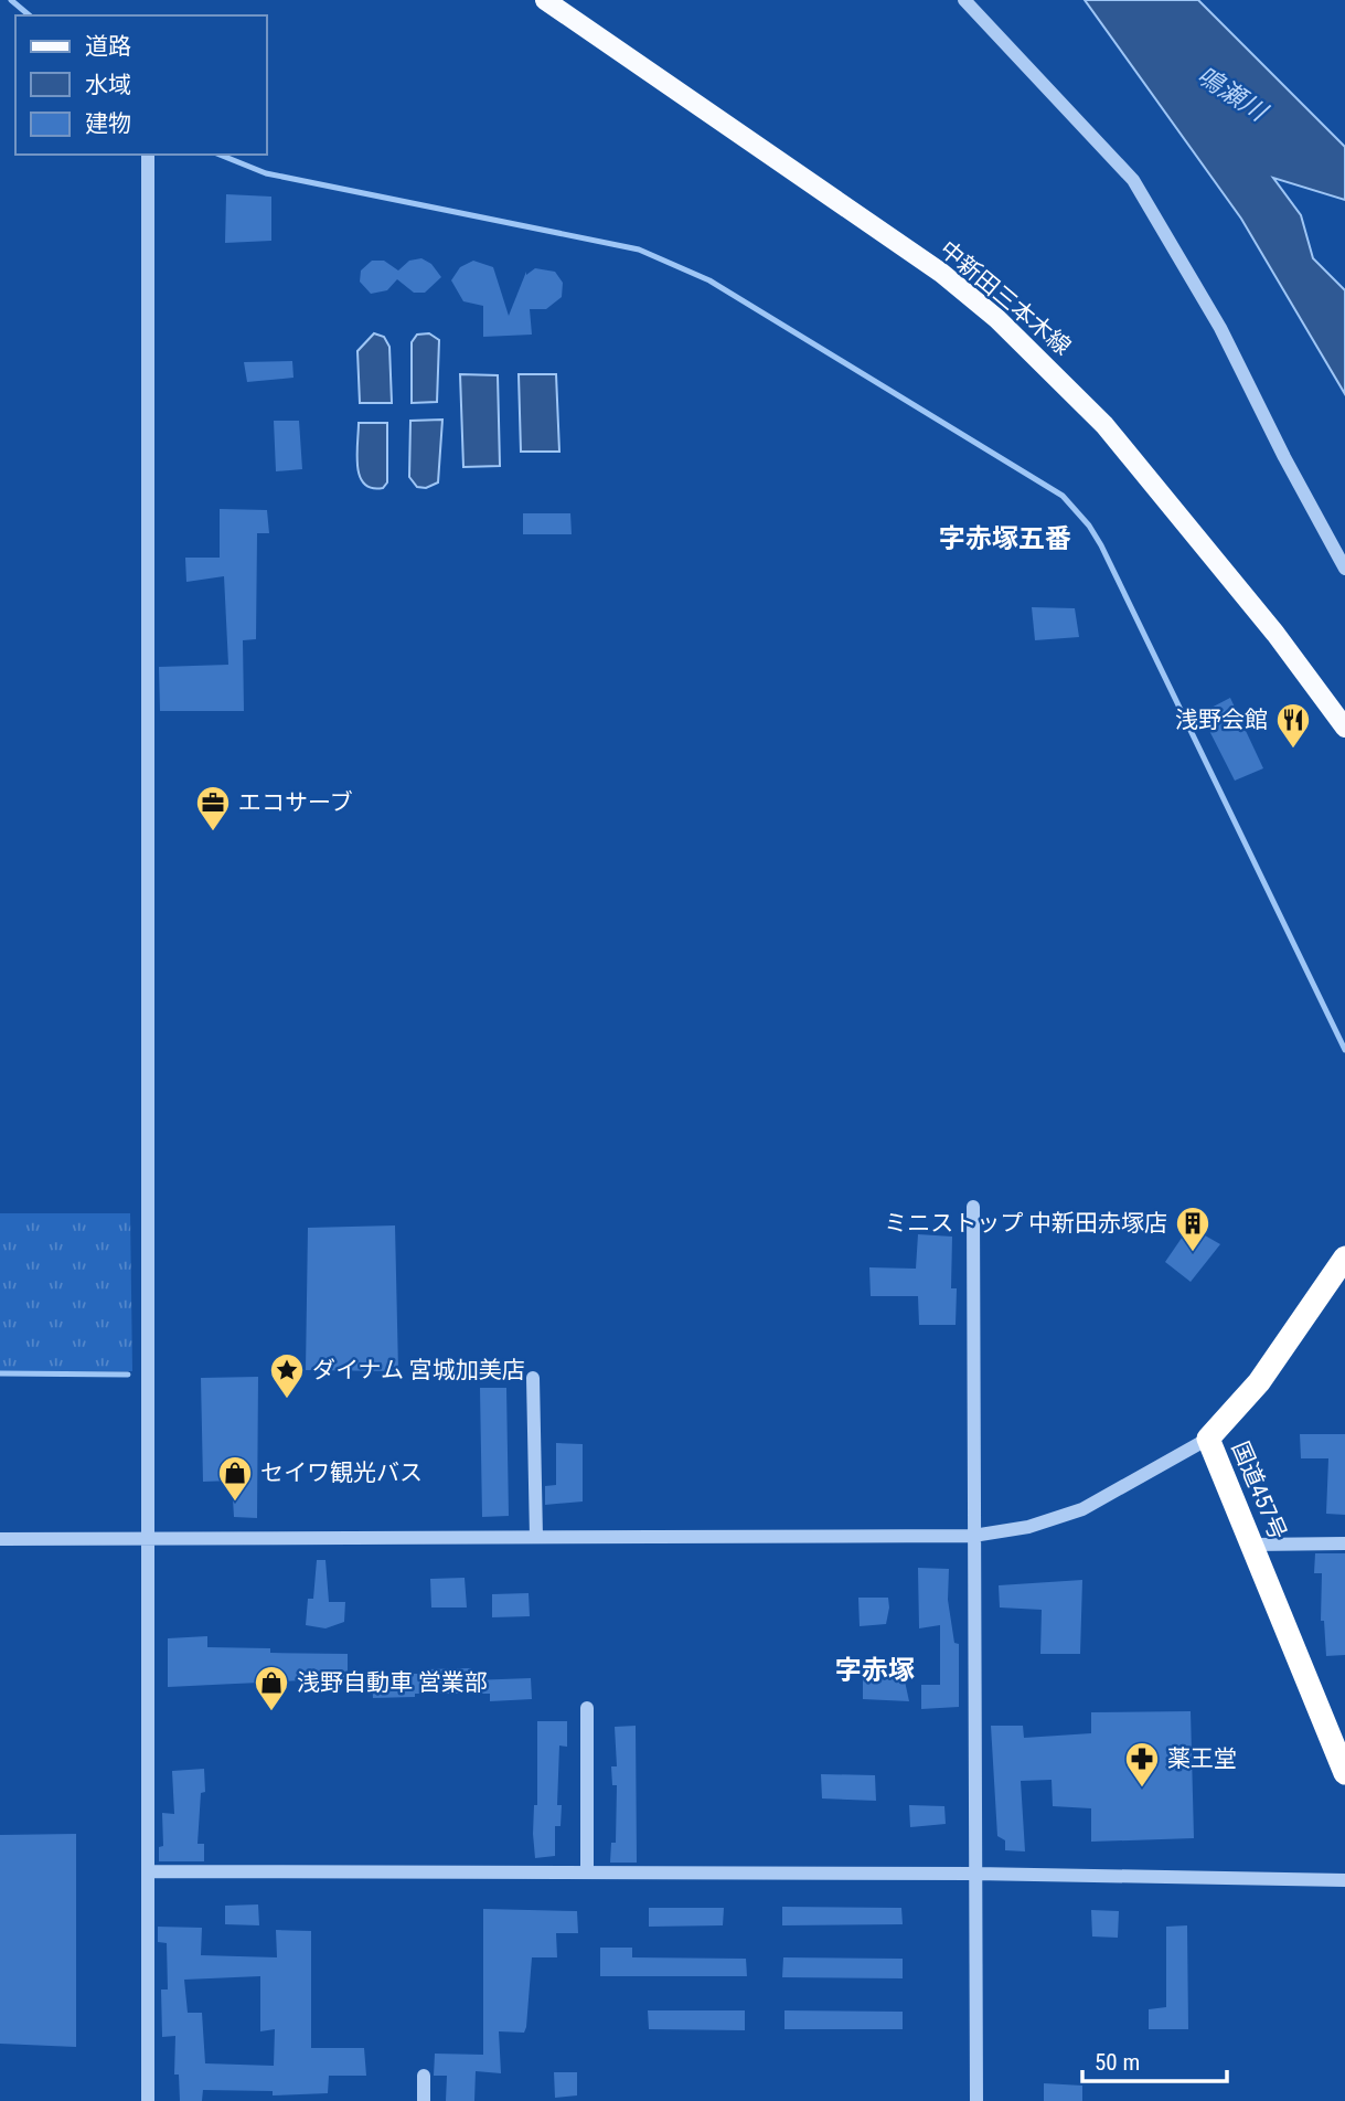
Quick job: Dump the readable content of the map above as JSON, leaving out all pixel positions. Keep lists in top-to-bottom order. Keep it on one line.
{"streets":{"highway":["国道457号"],"main road":["中新田三本木線"]},"districts":["字赤塚五番","字赤塚"],"water":["鳴瀬川"],"places":{"restaurant":["浅野会館"],"office":["エコサーブ"],"building":["ミニストップ 中新田赤塚店"],"place":["ダイナム 宮城加美店"],"shop":["セイワ観光バス","浅野自動車 営業部"],"pharmacy":["薬王堂"]},"legend":["道路","水域","建物"],"scale_bar":"50 m"}
